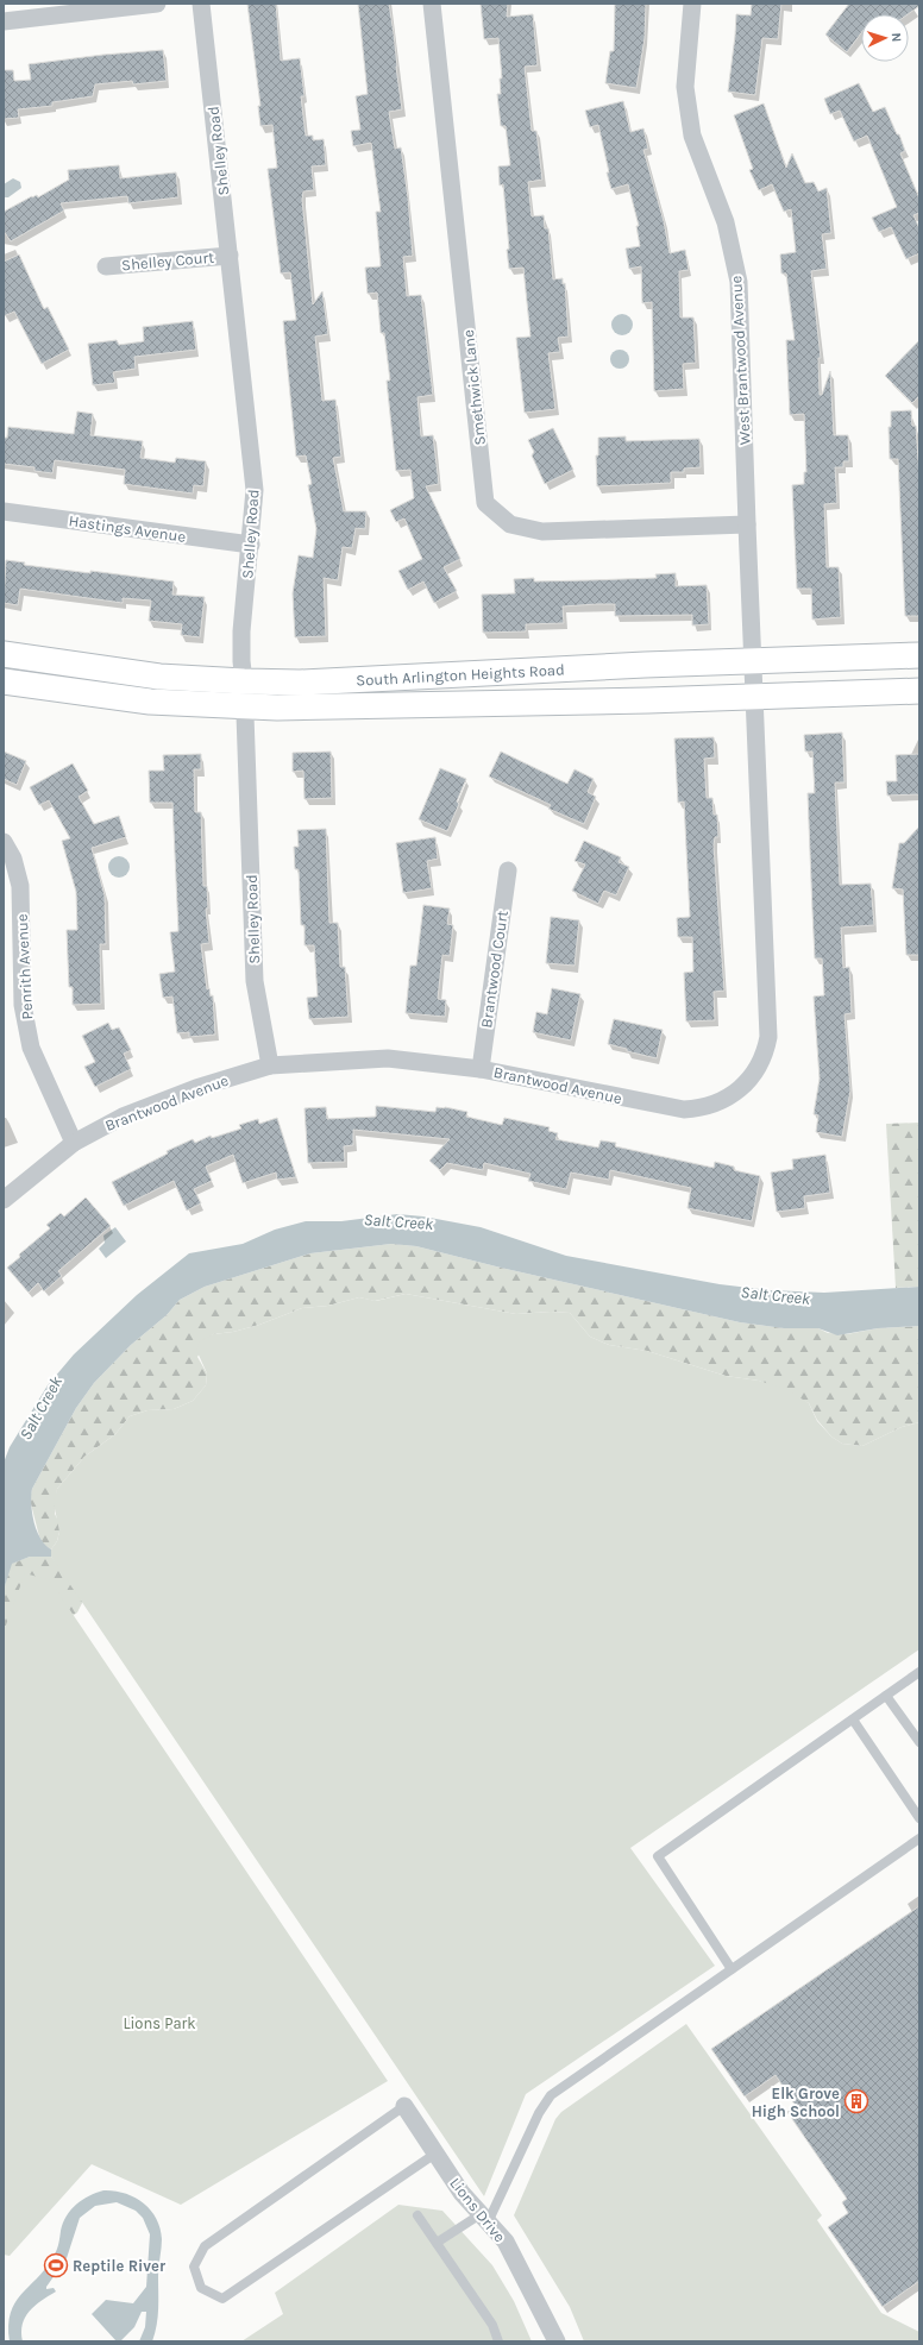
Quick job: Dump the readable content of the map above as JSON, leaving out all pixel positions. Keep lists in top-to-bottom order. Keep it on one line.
{"streets":{"main road":["South Arlington Heights Road"],"street":["Shelley Road","Shelley Court","West Brantwood Avenue","Smethwick Lane","Hastings Avenue","Penrith Avenue","Brantwood Court","Brantwood Avenue","Lions Drive"]},"crossings":[["Shelley Road","Shelley Court"],["Shelley Road","Hastings Avenue"],["Shelley Road","South Arlington Heights Road"],["Shelley Road","Brantwood Avenue"],["West Brantwood Avenue","Smethwick Lane"],["West Brantwood Avenue","South Arlington Heights Road"],["West Brantwood Avenue","Brantwood Avenue"],["South Arlington Heights Road","Brantwood Avenue"],["Penrith Avenue","Brantwood Avenue"],["Brantwood Court","Brantwood Avenue"]],"water":["Salt Creek"],"parks":["Lions Park"],"places":{"building":["Elk Grove High School"],"sports":["Reptile River"]},"north":"right"}
